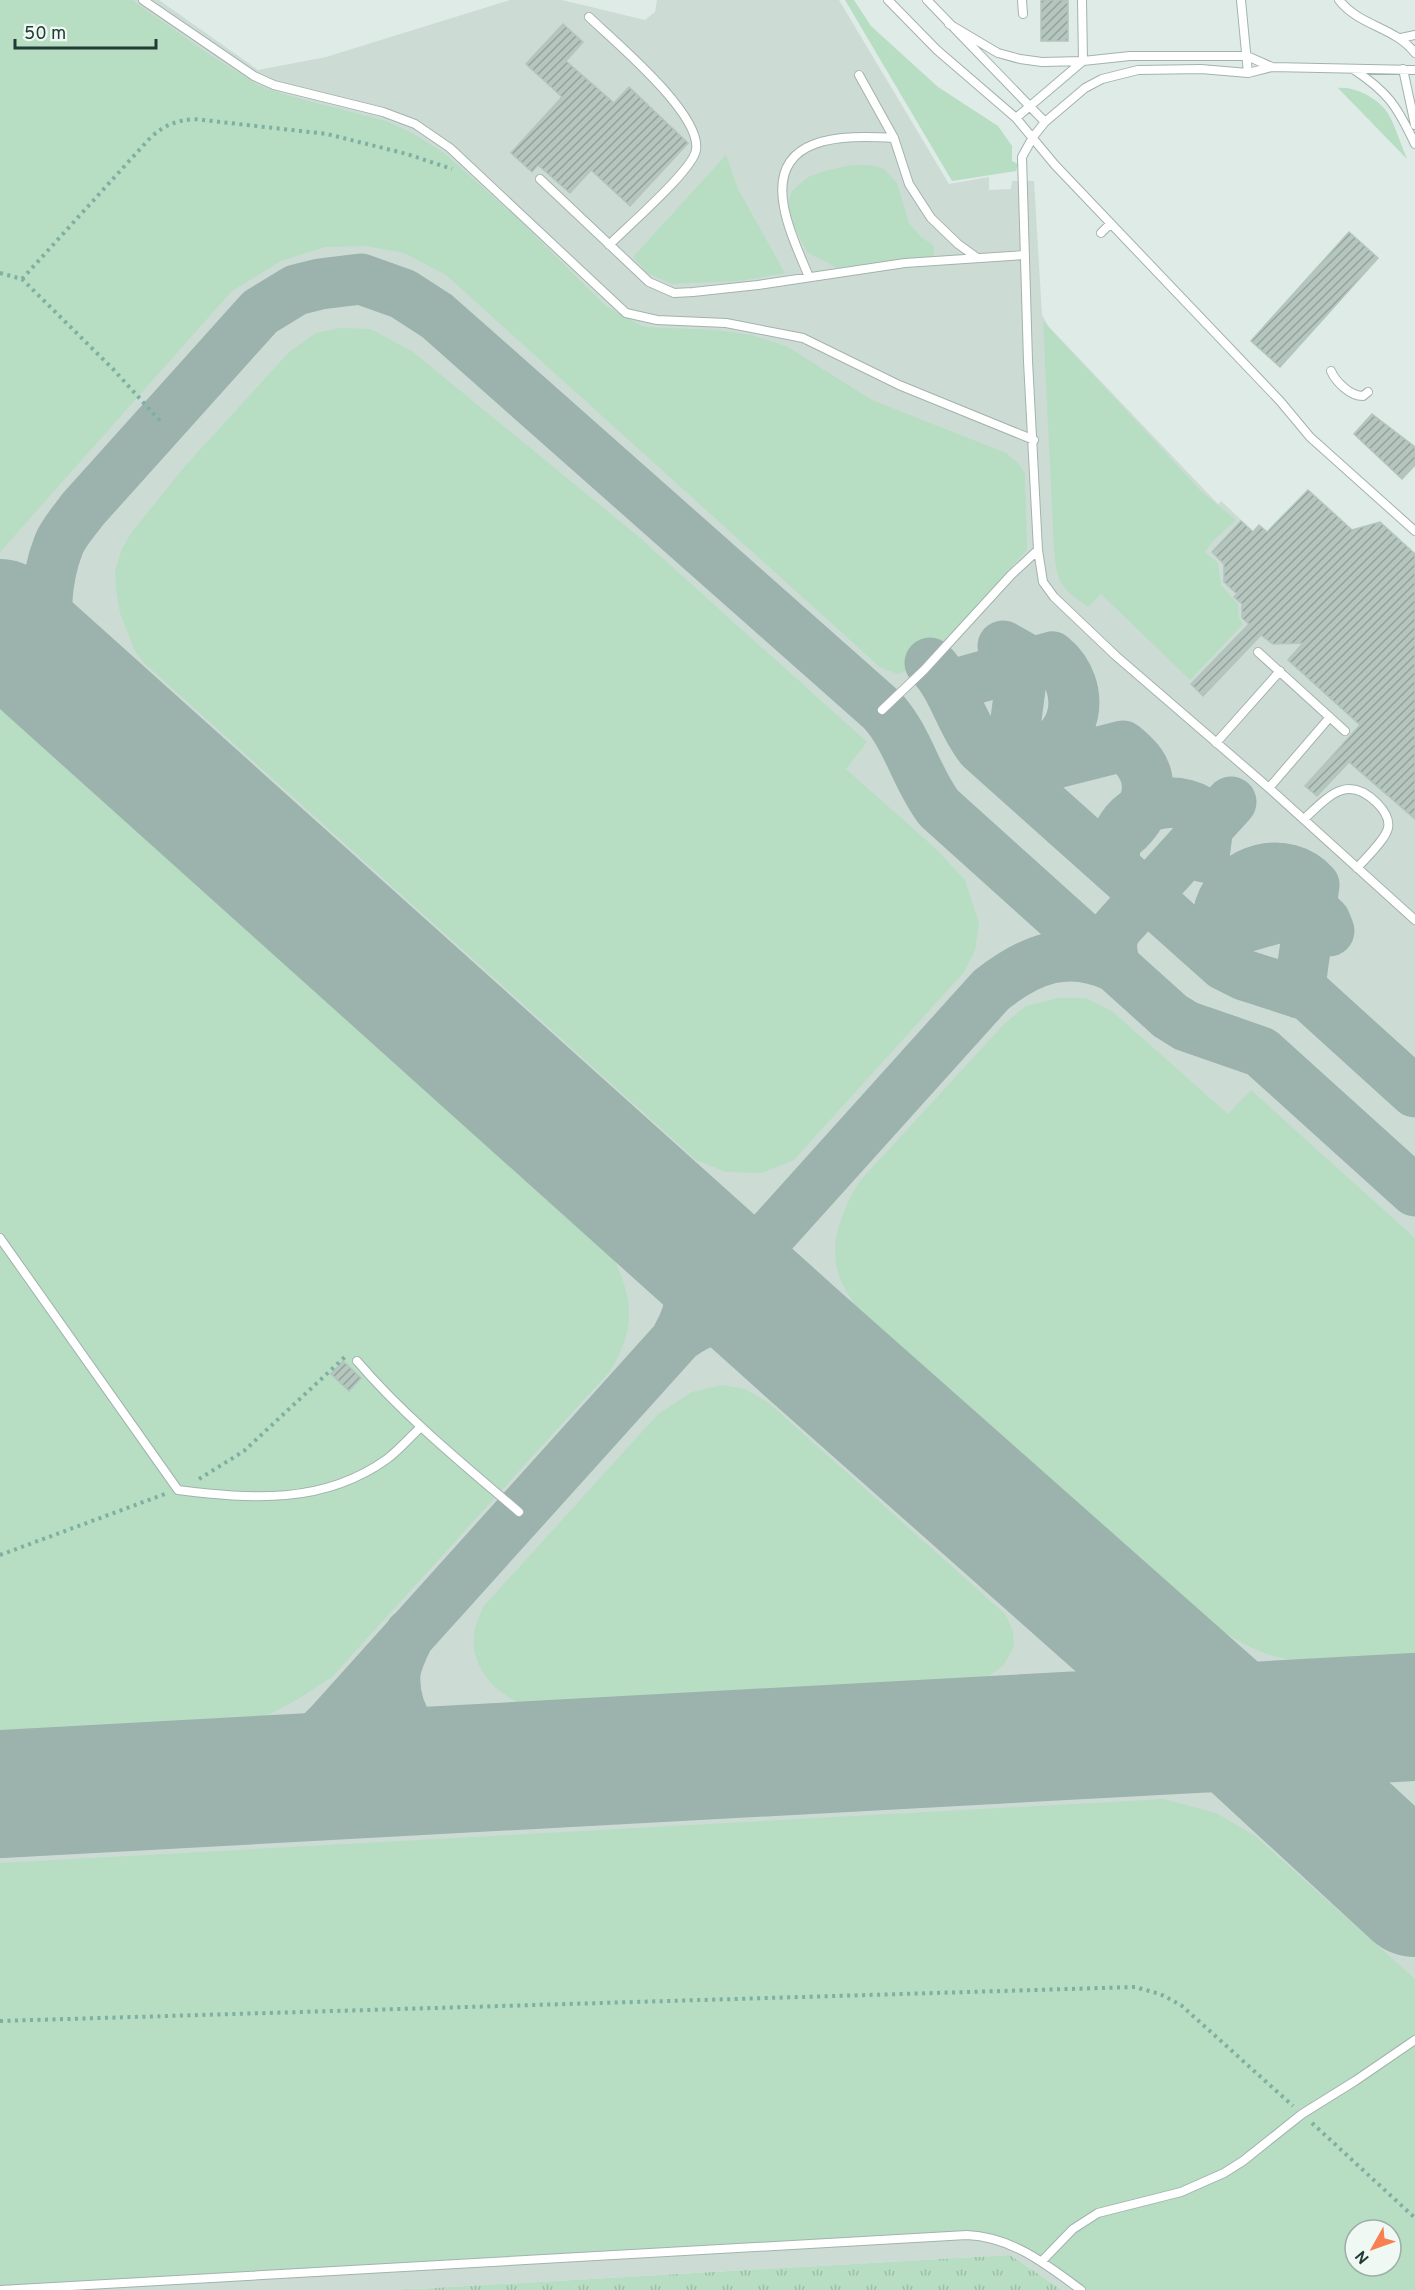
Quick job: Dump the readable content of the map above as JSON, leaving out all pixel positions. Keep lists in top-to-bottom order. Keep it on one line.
{"scale_bar":"50 m","north":"bottom left"}
